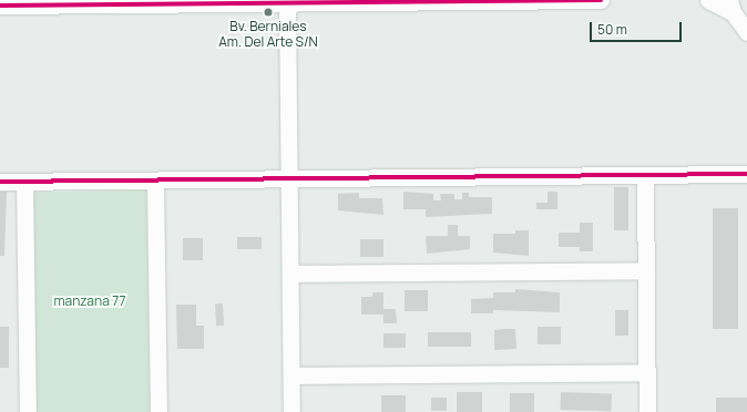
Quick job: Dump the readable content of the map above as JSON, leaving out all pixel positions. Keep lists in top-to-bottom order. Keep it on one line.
{"parks":["manzana 77"],"places":["Bv. Berniales Am. Del Arte S/N"],"scale_bar":"50 m"}
